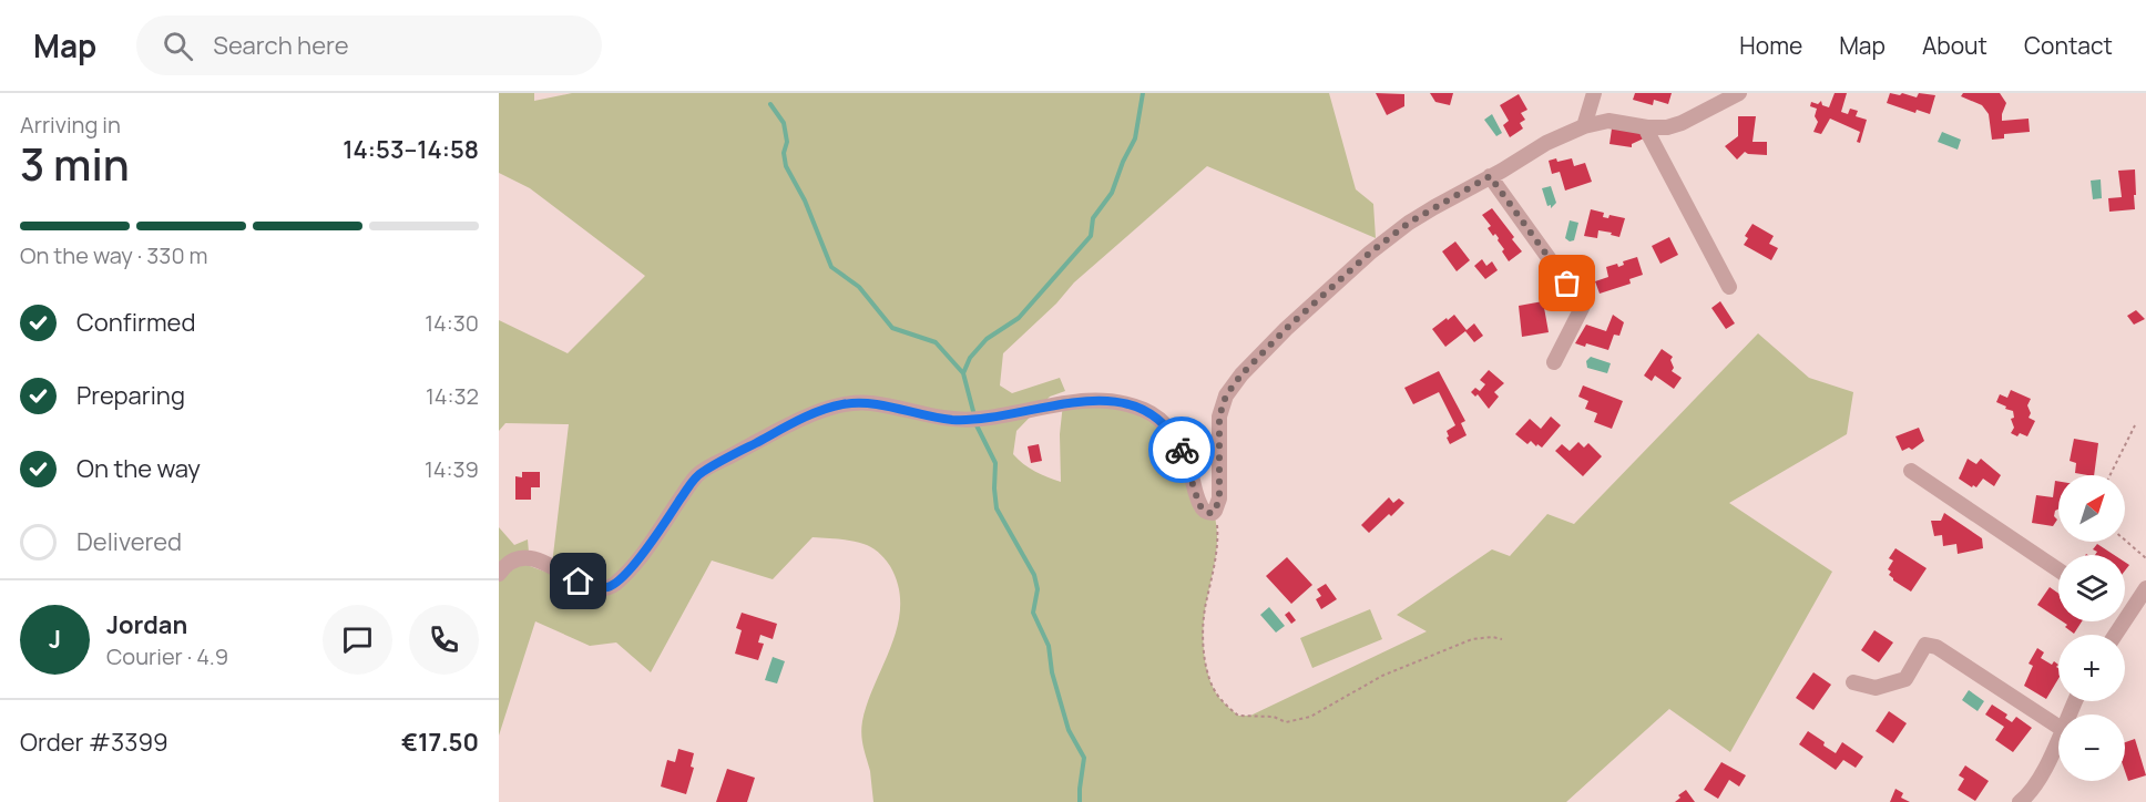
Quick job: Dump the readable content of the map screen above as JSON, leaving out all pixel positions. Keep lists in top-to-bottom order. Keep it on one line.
{"north":"top right","page":{"header":"Map","search":"Search here","nav":["Home","Map","About","Contact"],"heading":["3 min","Arriving in","14:53–14:58"],"panel":["Jordan","Courier · 4.9","Order #3399","€17.50"],"bar":"On the way · 330 m","list":[["Confirmed","14:30"],["Preparing","14:32"],["On the way","14:39"],"Delivered"],"map_buttons":["+","−"],"round":"J"}}
